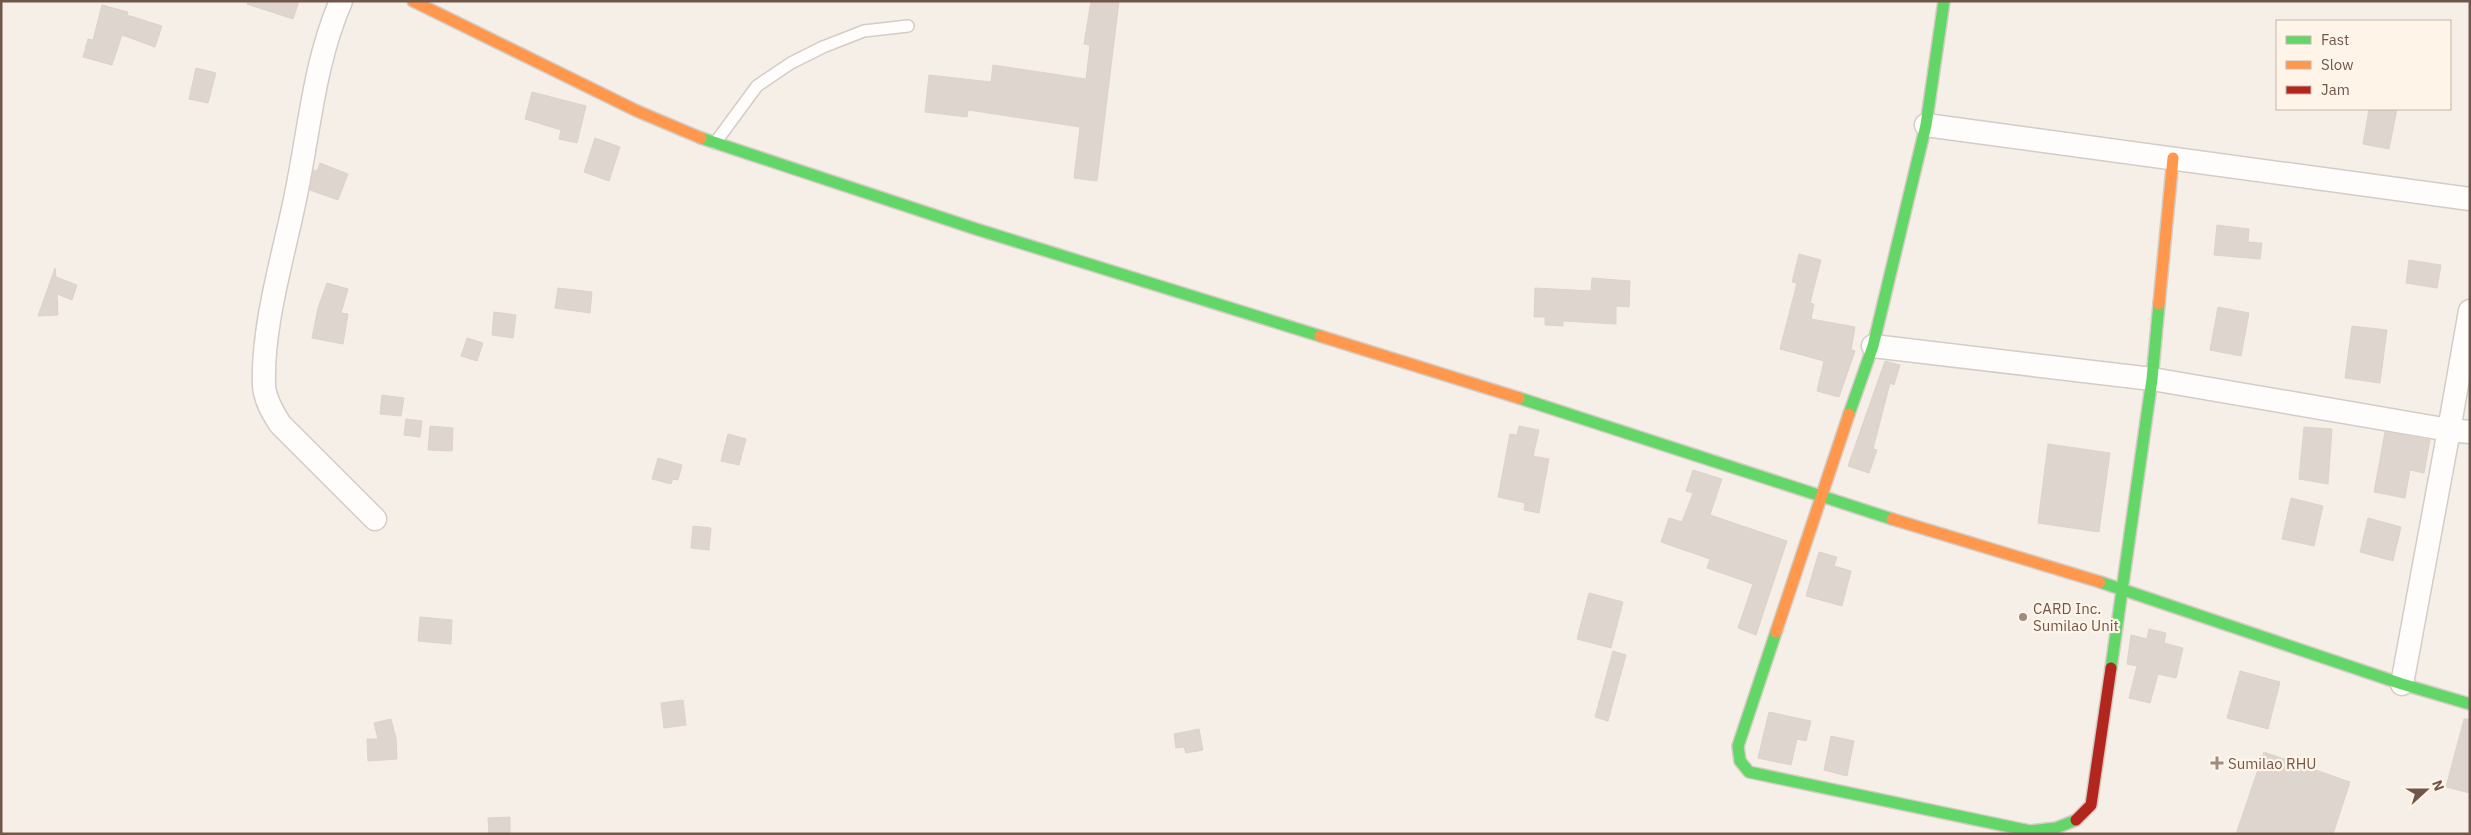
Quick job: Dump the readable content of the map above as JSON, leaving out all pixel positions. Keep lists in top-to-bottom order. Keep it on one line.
{"places":{"other":["CARD Inc. Sumilao Unit"],"health":["Sumilao RHU"]},"legend":["Fast","Slow","Jam"],"north":"right"}
